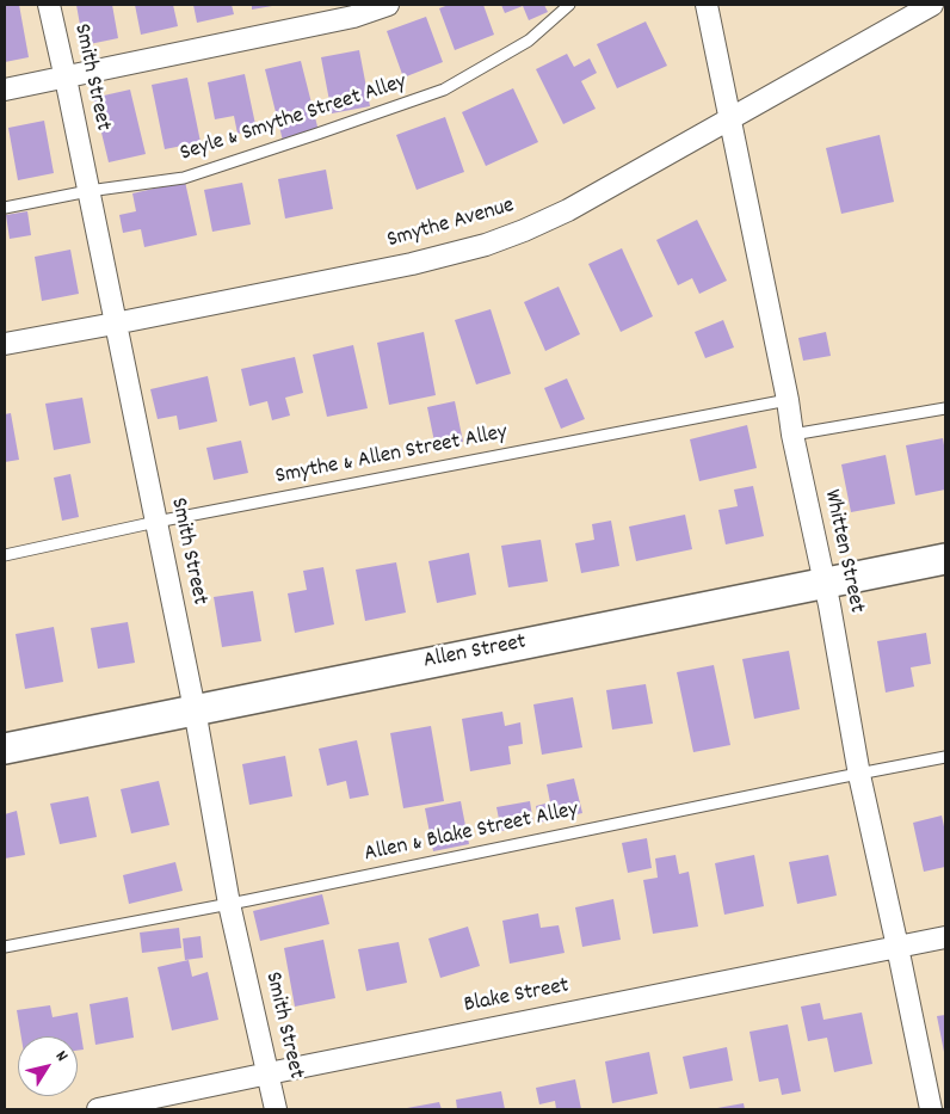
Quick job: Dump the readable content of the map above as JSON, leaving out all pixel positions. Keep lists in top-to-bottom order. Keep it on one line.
{"streets":{"street":["Smith Street","Smythe Avenue","Whitten Street","Allen Street","Blake Street"],"lane":["Seyle & Smythe Street Alley","Smythe & Allen Street Alley","Allen & Blake Street Alley"]},"crossings":[["Smith Street","Seyle & Smythe Street Alley"],["Smith Street","Smythe Avenue"],["Smith Street","Smythe & Allen Street Alley"],["Smith Street","Allen Street"],["Smith Street","Allen & Blake Street Alley"],["Smith Street","Blake Street"],["Smythe Avenue","Whitten Street"],["Smythe & Allen Street Alley","Whitten Street"],["Whitten Street","Allen Street"],["Whitten Street","Allen & Blake Street Alley"],["Whitten Street","Blake Street"]],"north":"top right"}
